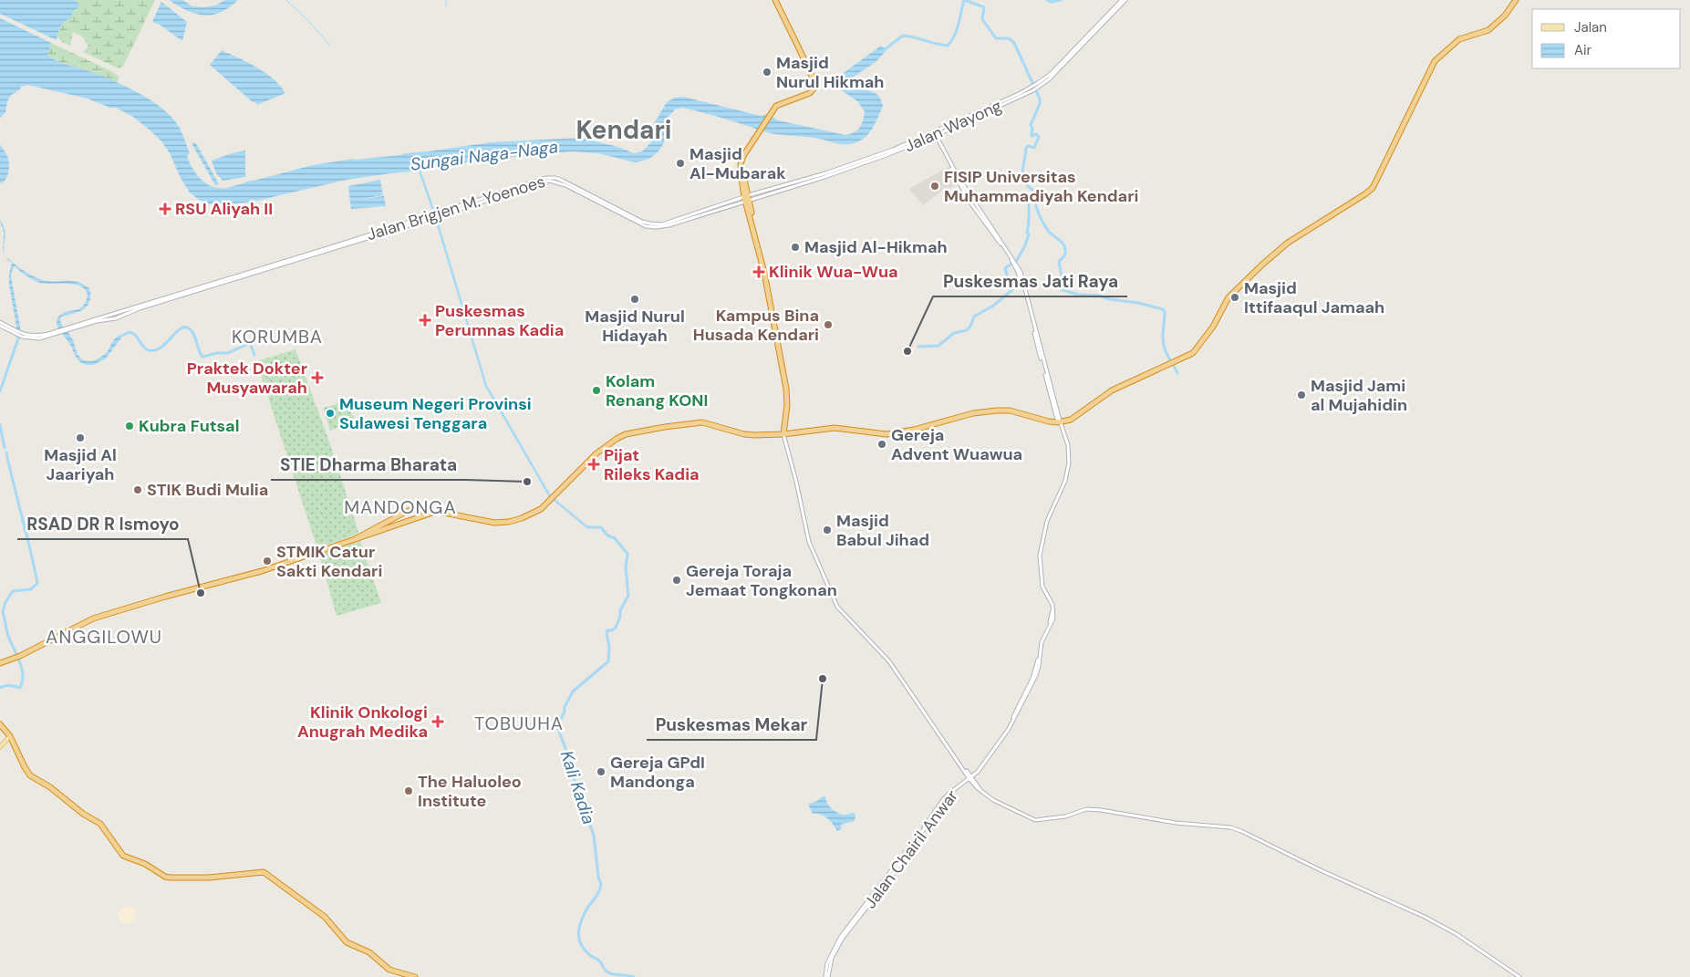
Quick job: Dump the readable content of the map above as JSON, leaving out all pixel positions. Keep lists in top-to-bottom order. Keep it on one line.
{"streets":{"main road":["Jalan Wayong","Jalan Brigjen M. Yoenoes","Jalan Chairil Anwar"]},"crossings":[["Jalan Wayong","Jalan Brigjen M. Yoenoes"],["Jalan Wayong","Jalan Chairil Anwar"]],"districts":["Kendari","KORUMBA","MANDONGA","ANGGILOWU","TOBUUHA"],"water":["Sungai Naga-Naga","Kali Kadia"],"places":{"other":["Masjid Nurul Hikmah","Masjid Al-Mubarak","FISIP Universitas Muhammadiyah Kendari","Masjid Al-Hikmah","Masjid Ittifaaqul Jamaah","Masjid Nurul Hidayah","Kampus Bina Husada Kendari","Puskesmas Jati Raya","Kolam Renang KONI","Masjid Jami al Mujahidin","Museum Negeri Provinsi Sulawesi Tenggara","Kubra Futsal","Masjid Al Jaariyah","Gereja Advent Wuawua","STIE Dharma Bharata","STIK Budi Mulia","Masjid Babul Jihad","STMIK Catur Sakti Kendari","Gereja Toraja Jemaat Tongkonan","RSAD DR R Ismoyo","Puskesmas Mekar","Gereja GPdI Mandonga","The Haluoleo Institute"],"health":["RSU Aliyah II","Klinik Wua-Wua","Puskesmas Perumnas Kadia","Praktek Dokter Musyawarah","Pijat Rileks Kadia","Klinik Onkologi Anugrah Medika"]},"legend":["Jalan","Air"]}
